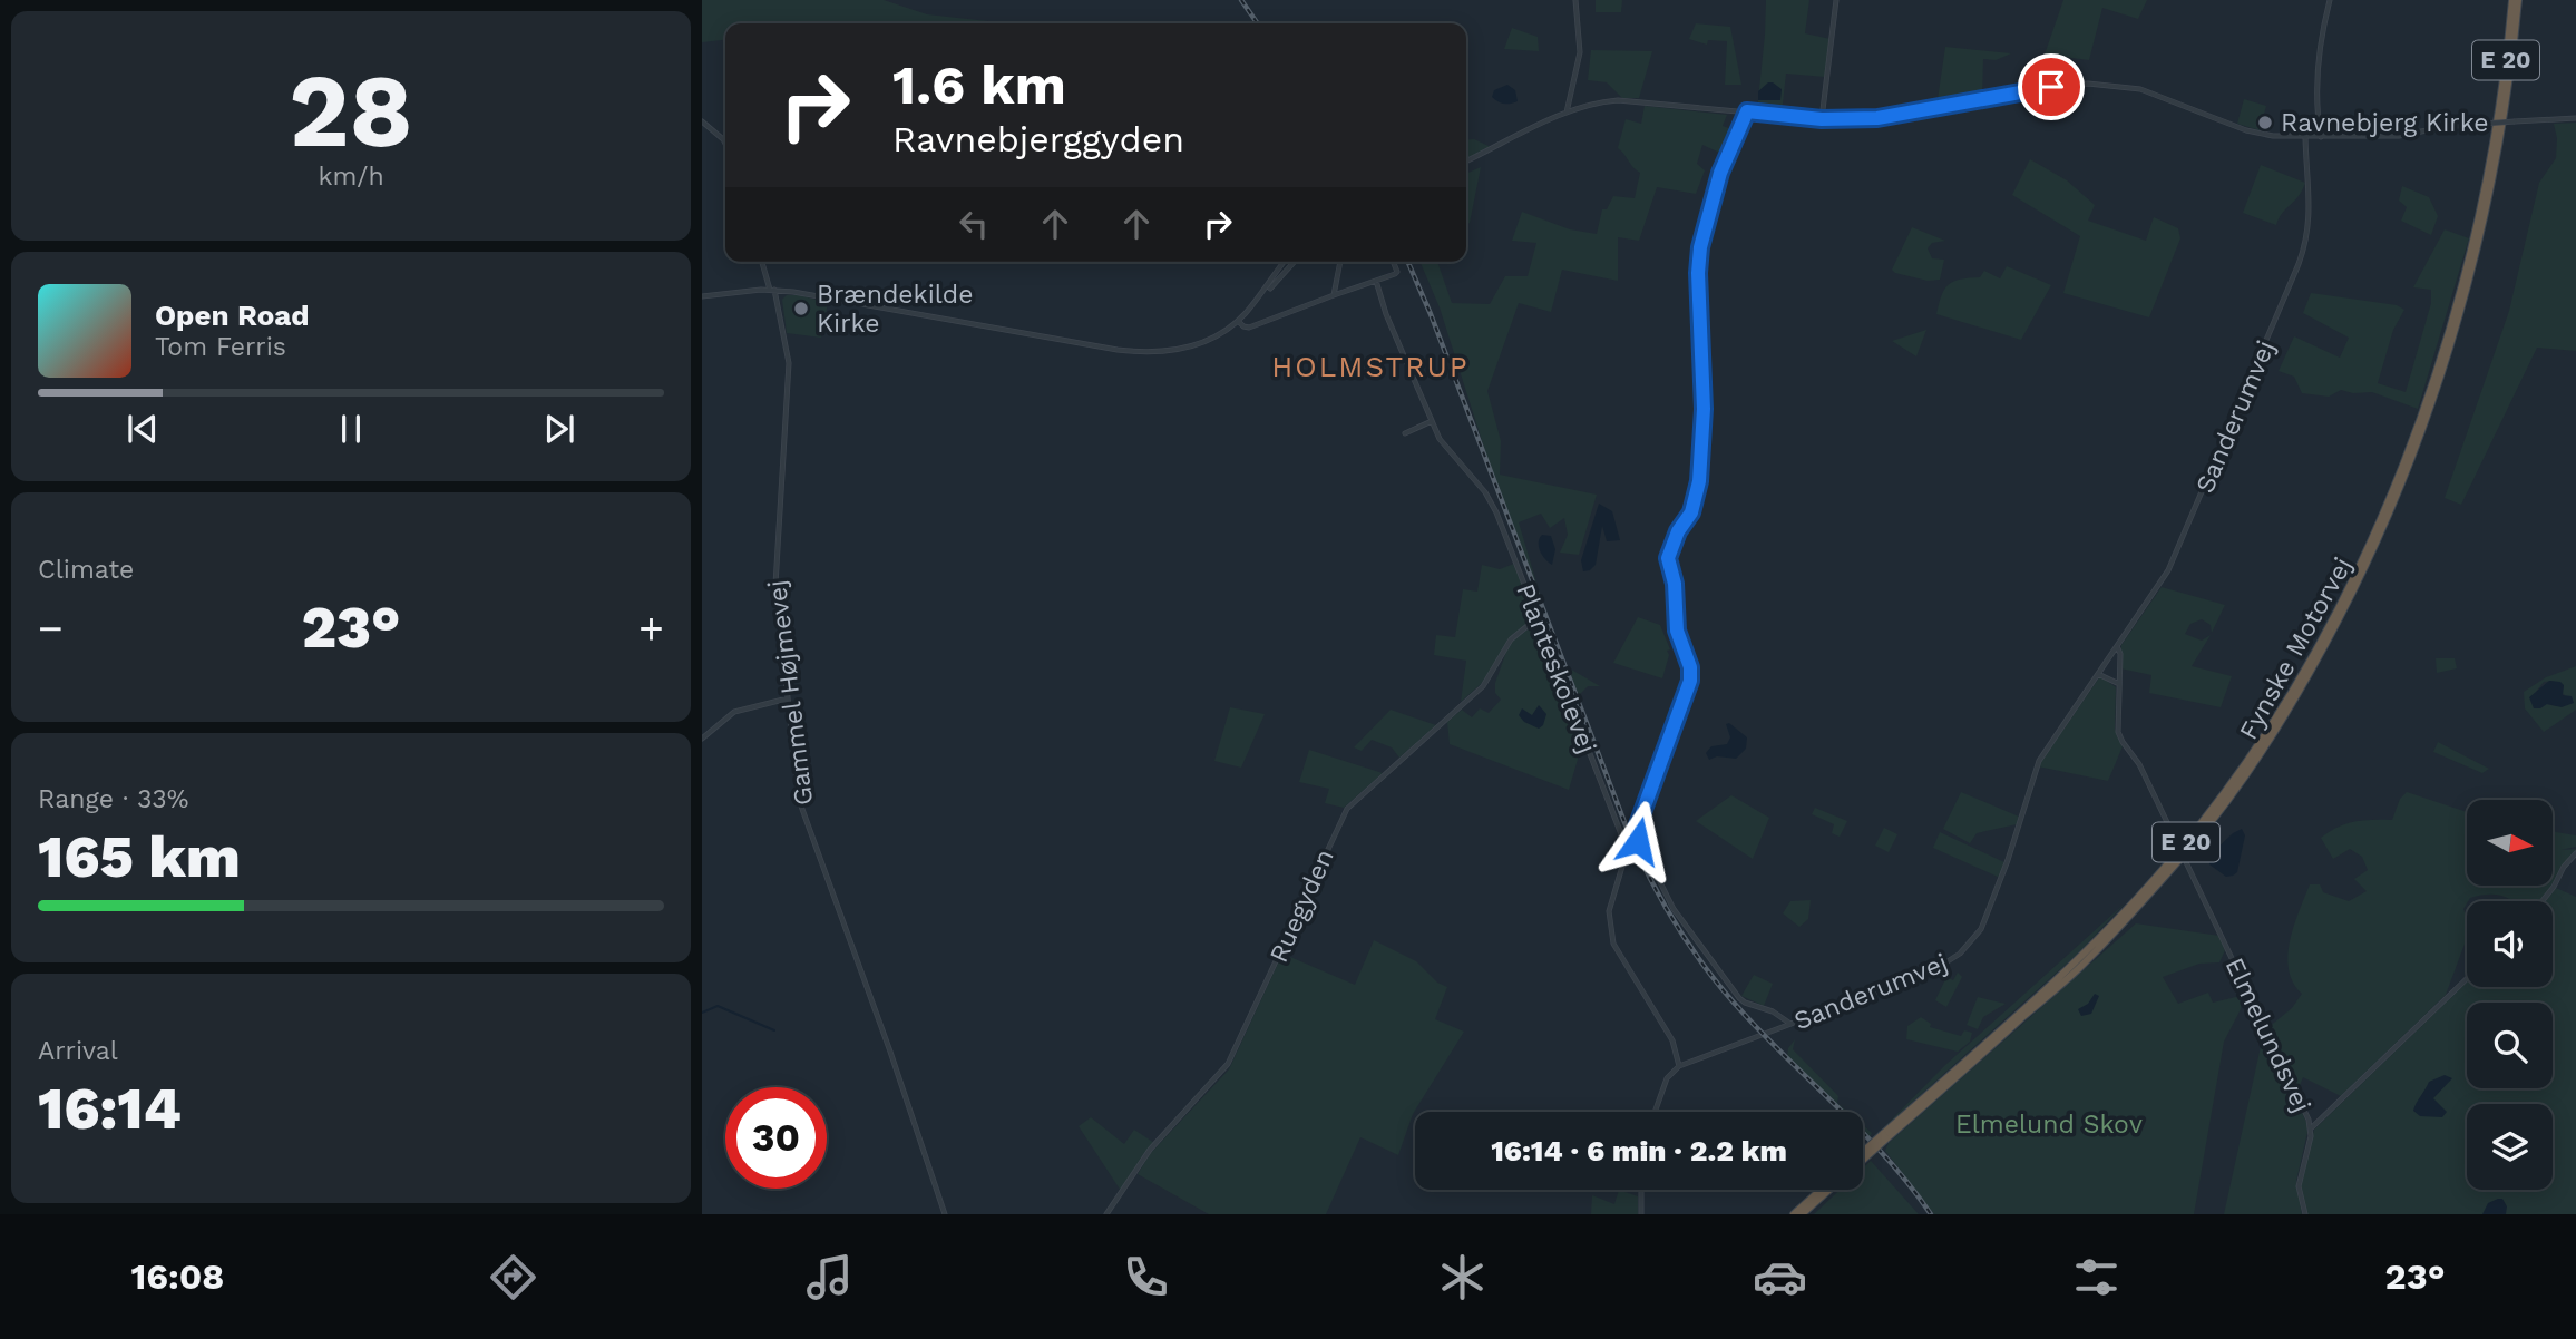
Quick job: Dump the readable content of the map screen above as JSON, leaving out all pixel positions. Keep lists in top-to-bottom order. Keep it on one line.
{"streets":{"highway":["E 20","Fynske Motorvej"],"street":["Sanderumvej","Planteskolevej","Gammel Højmevej","Ruegyden","Elmelundsvej"]},"crossings":[["Sanderumvej","Planteskolevej"],["Planteskolevej","Ruegyden"]],"districts":["HOLMSTRUP"],"parks":["Elmelund Skov"],"places":["Ravnebjerg Kirke","Brændekilde Kirke"],"north":"right","page":{"tile":[["28","km/h"],"Climate",["Range · 33%","165 km"],["Arrival","16:14"]],"turn":["1.6 km","Ravnebjerggyden"],"song":["Open Road","Tom Ferris"],"heat":["−","23°","+"],"limit":"30","trip":"16:14 · 6 min · 2.2 km","tabs":["16:08","23°"]}}
